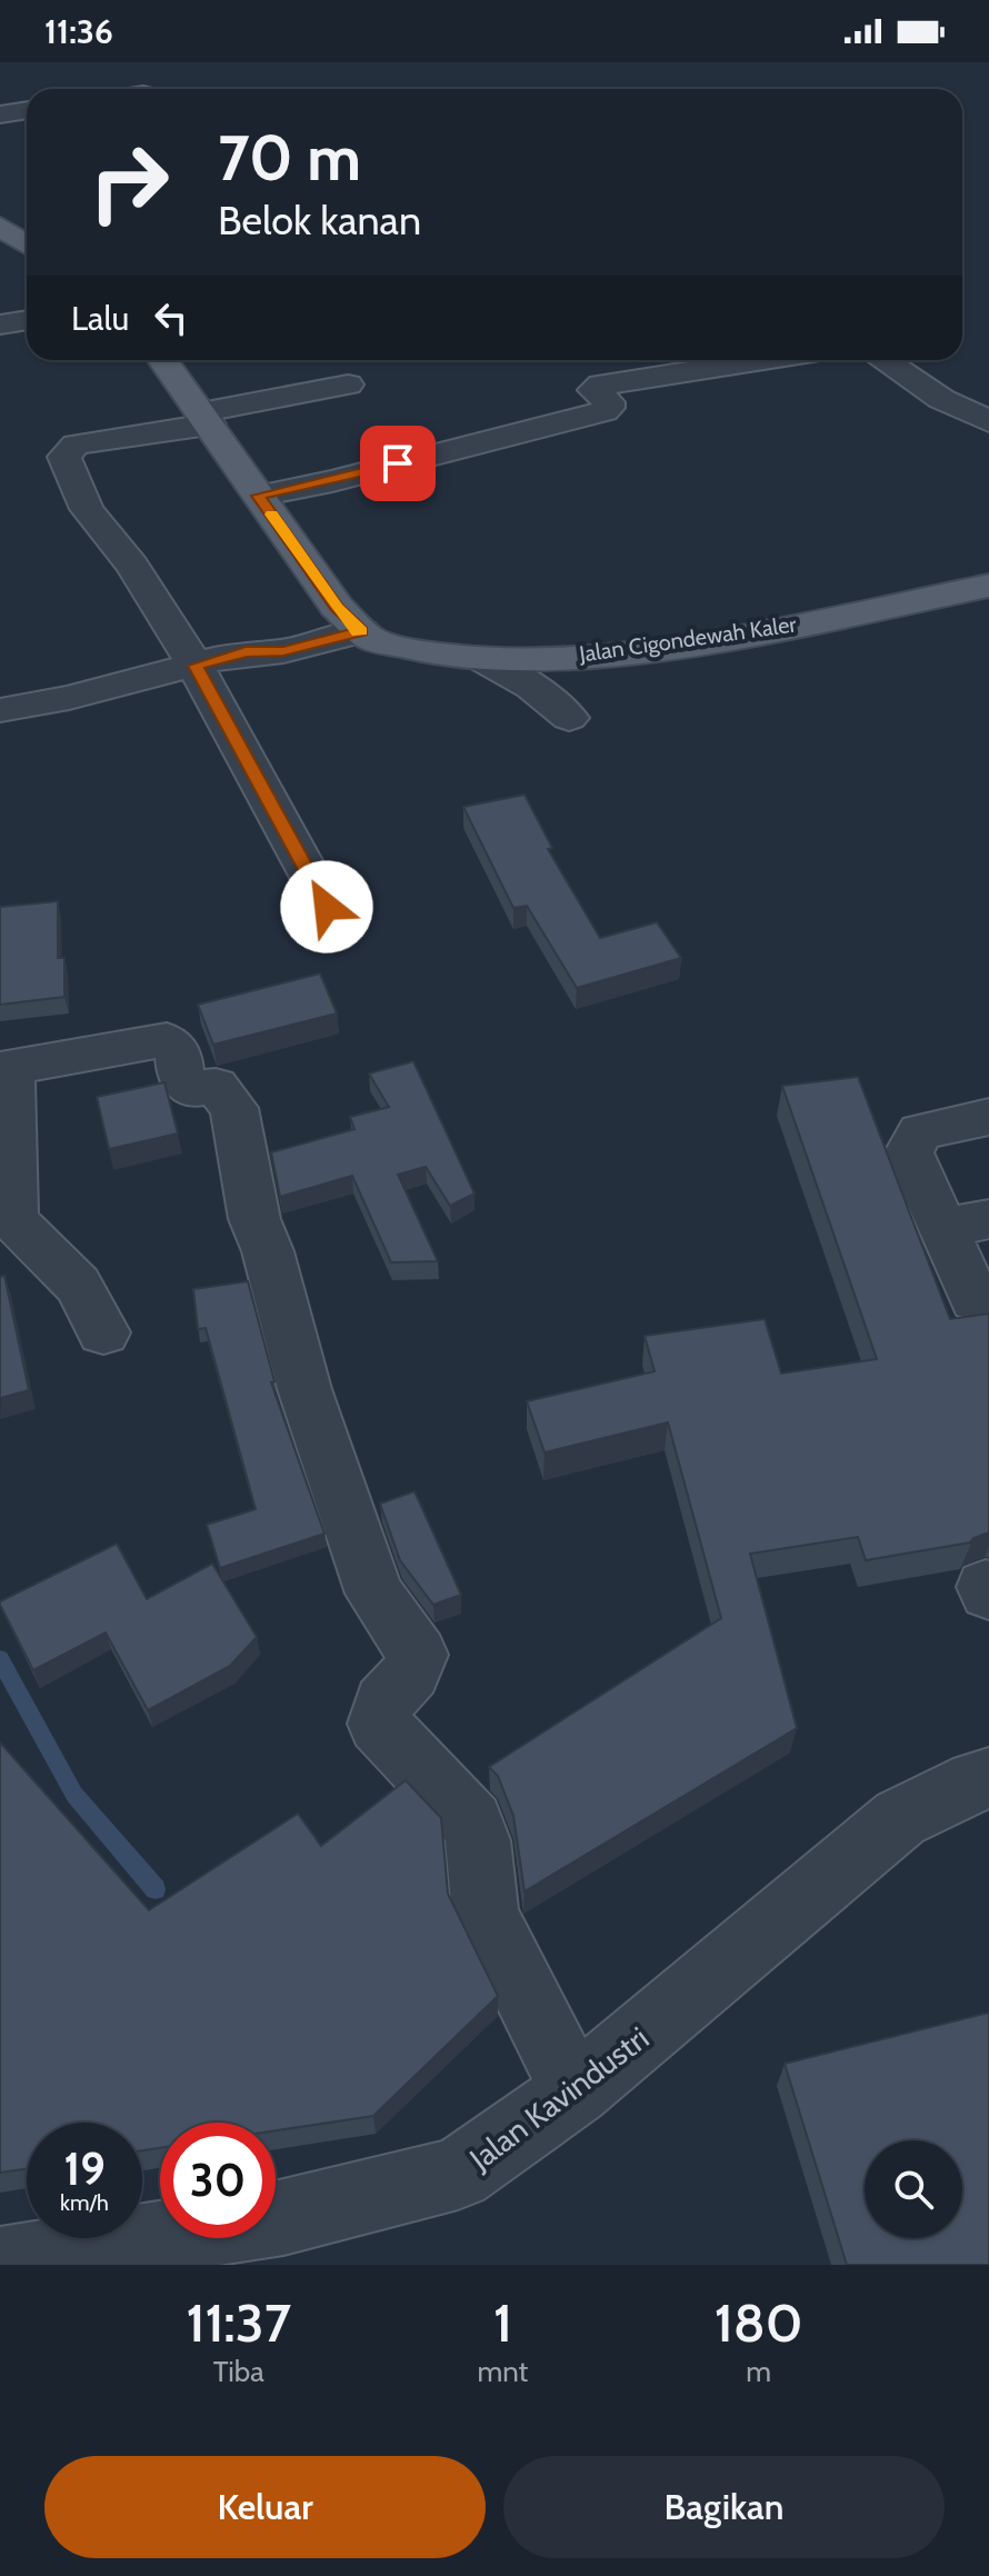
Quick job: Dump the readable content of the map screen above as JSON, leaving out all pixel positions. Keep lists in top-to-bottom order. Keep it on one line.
{"streets":{"main road":["Jalan Cigondewah Kaler"],"street":["Jalan Kavindustri"]},"page":{"status":"11:36","turn":["70 m","Belok kanan"],"then":"Lalu","speed":"19 km/h","limit":"30","eta":["11:37","Tiba","1","mnt","180","m"],"buttons":["Keluar","Bagikan"]}}
